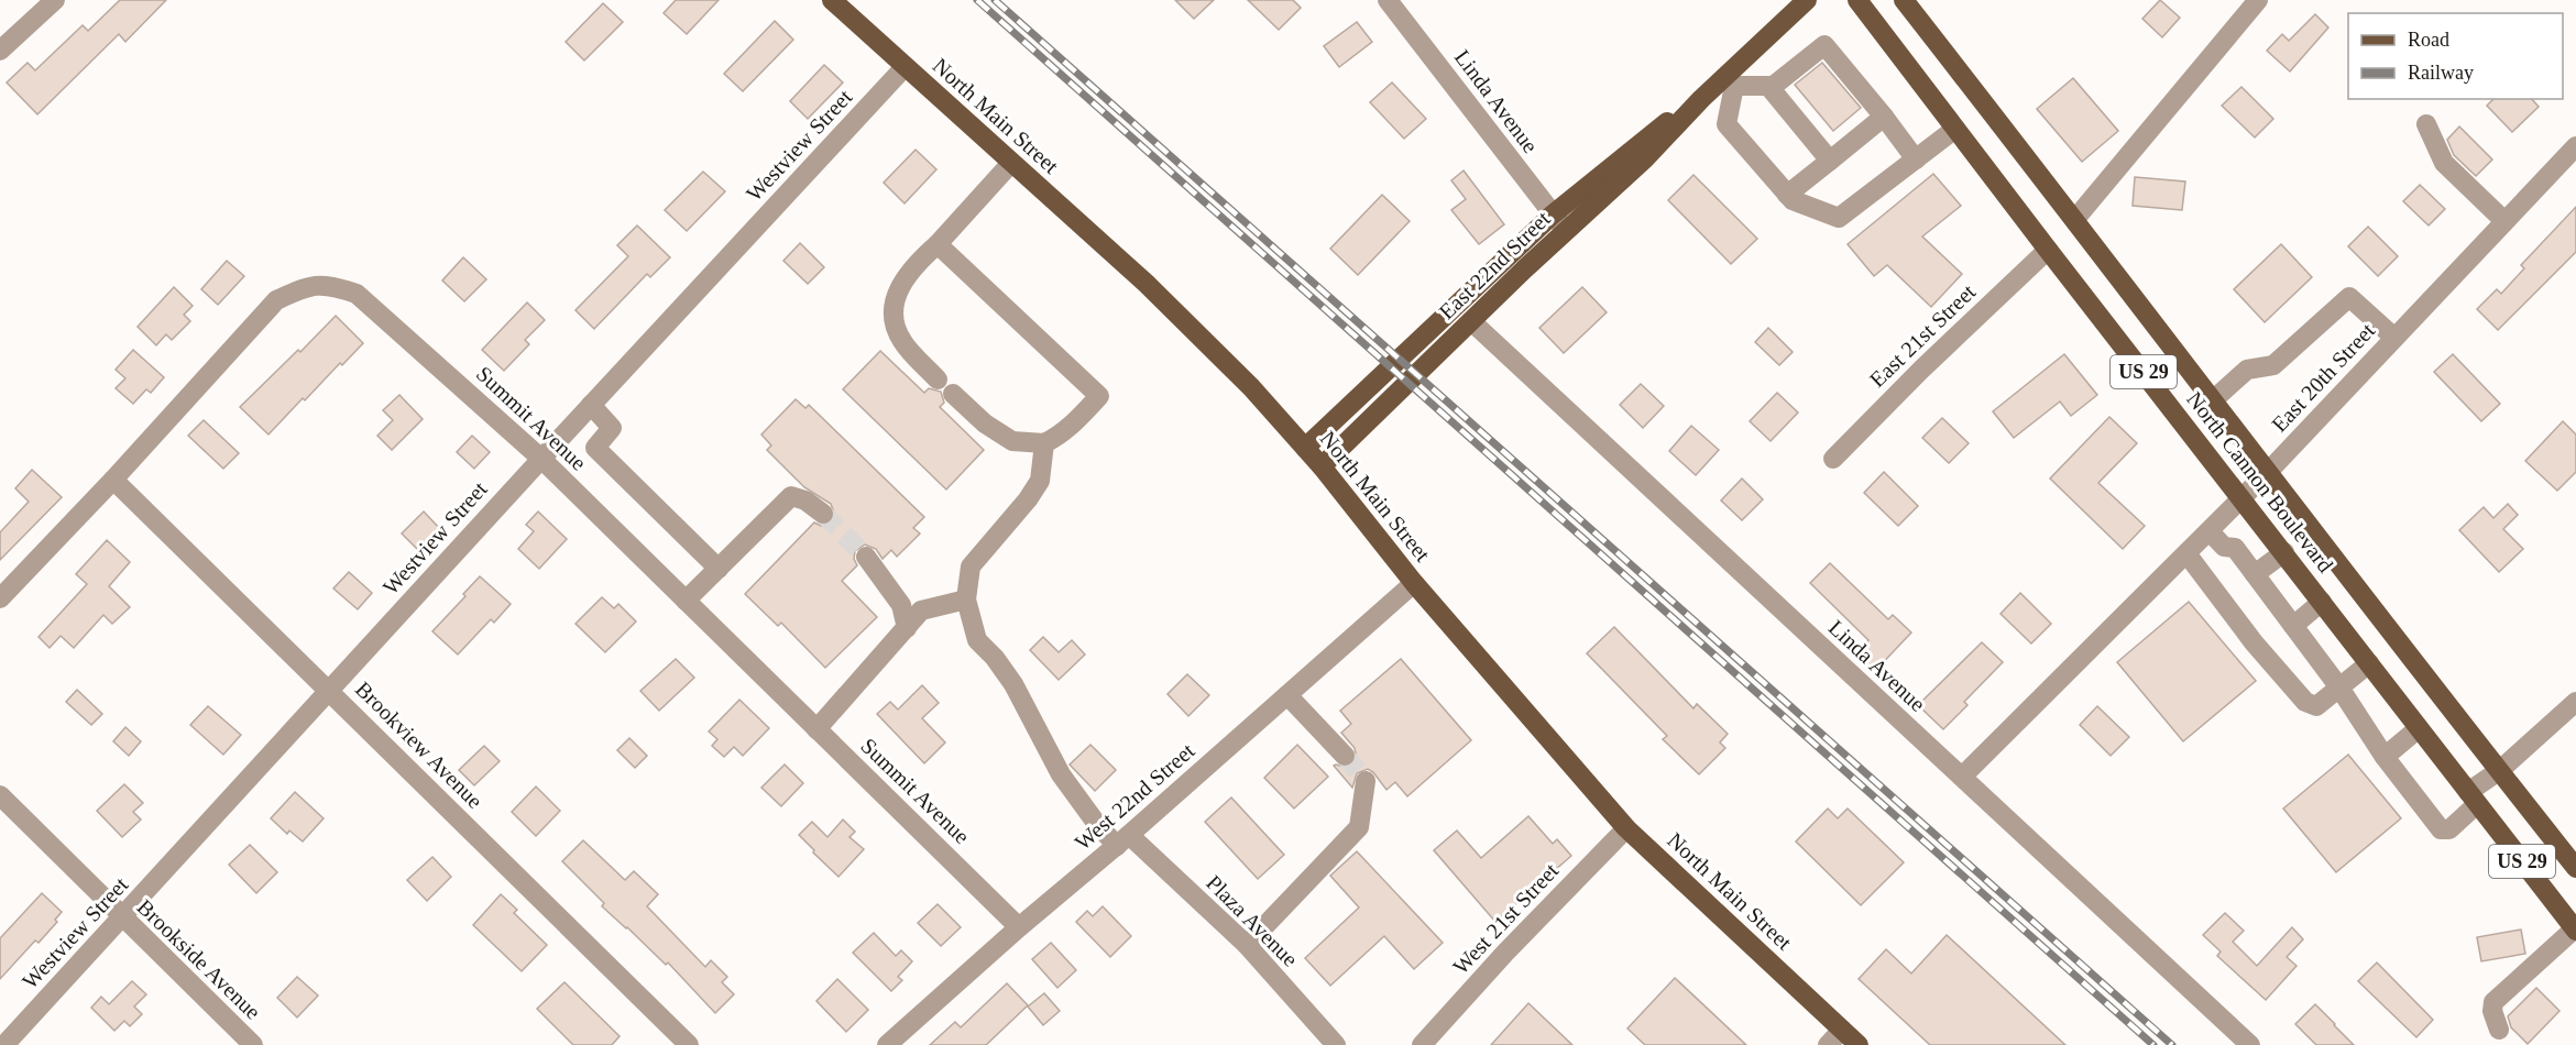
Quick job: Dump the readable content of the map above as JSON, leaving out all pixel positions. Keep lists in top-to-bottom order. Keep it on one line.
{"streets":{"main road":["North Main Street","East 22nd Street","US 29","North Cannon Boulevard"],"street":["Linda Avenue","Westview Street","East 21st Street","East 20th Street","Summit Avenue","Brookview Avenue","West 22nd Street","West 21st Street","Plaza Avenue","Brookside Avenue"]},"crossings":[["Linda Avenue","East 22nd Street"],["Linda Avenue","East 20th Street"],["North Main Street","Westview Street"],["North Main Street","East 22nd Street"],["North Main Street","West 22nd Street"],["North Main Street","West 21st Street"],["Westview Street","Summit Avenue"],["Westview Street","Brookview Avenue"],["Westview Street","Brookside Avenue"],["East 21st Street","North Cannon Boulevard"],["East 20th Street","North Cannon Boulevard"],["Summit Avenue","Brookview Avenue"],["Summit Avenue","West 22nd Street"],["West 22nd Street","Plaza Avenue"]],"legend":["Road","Railway"]}
